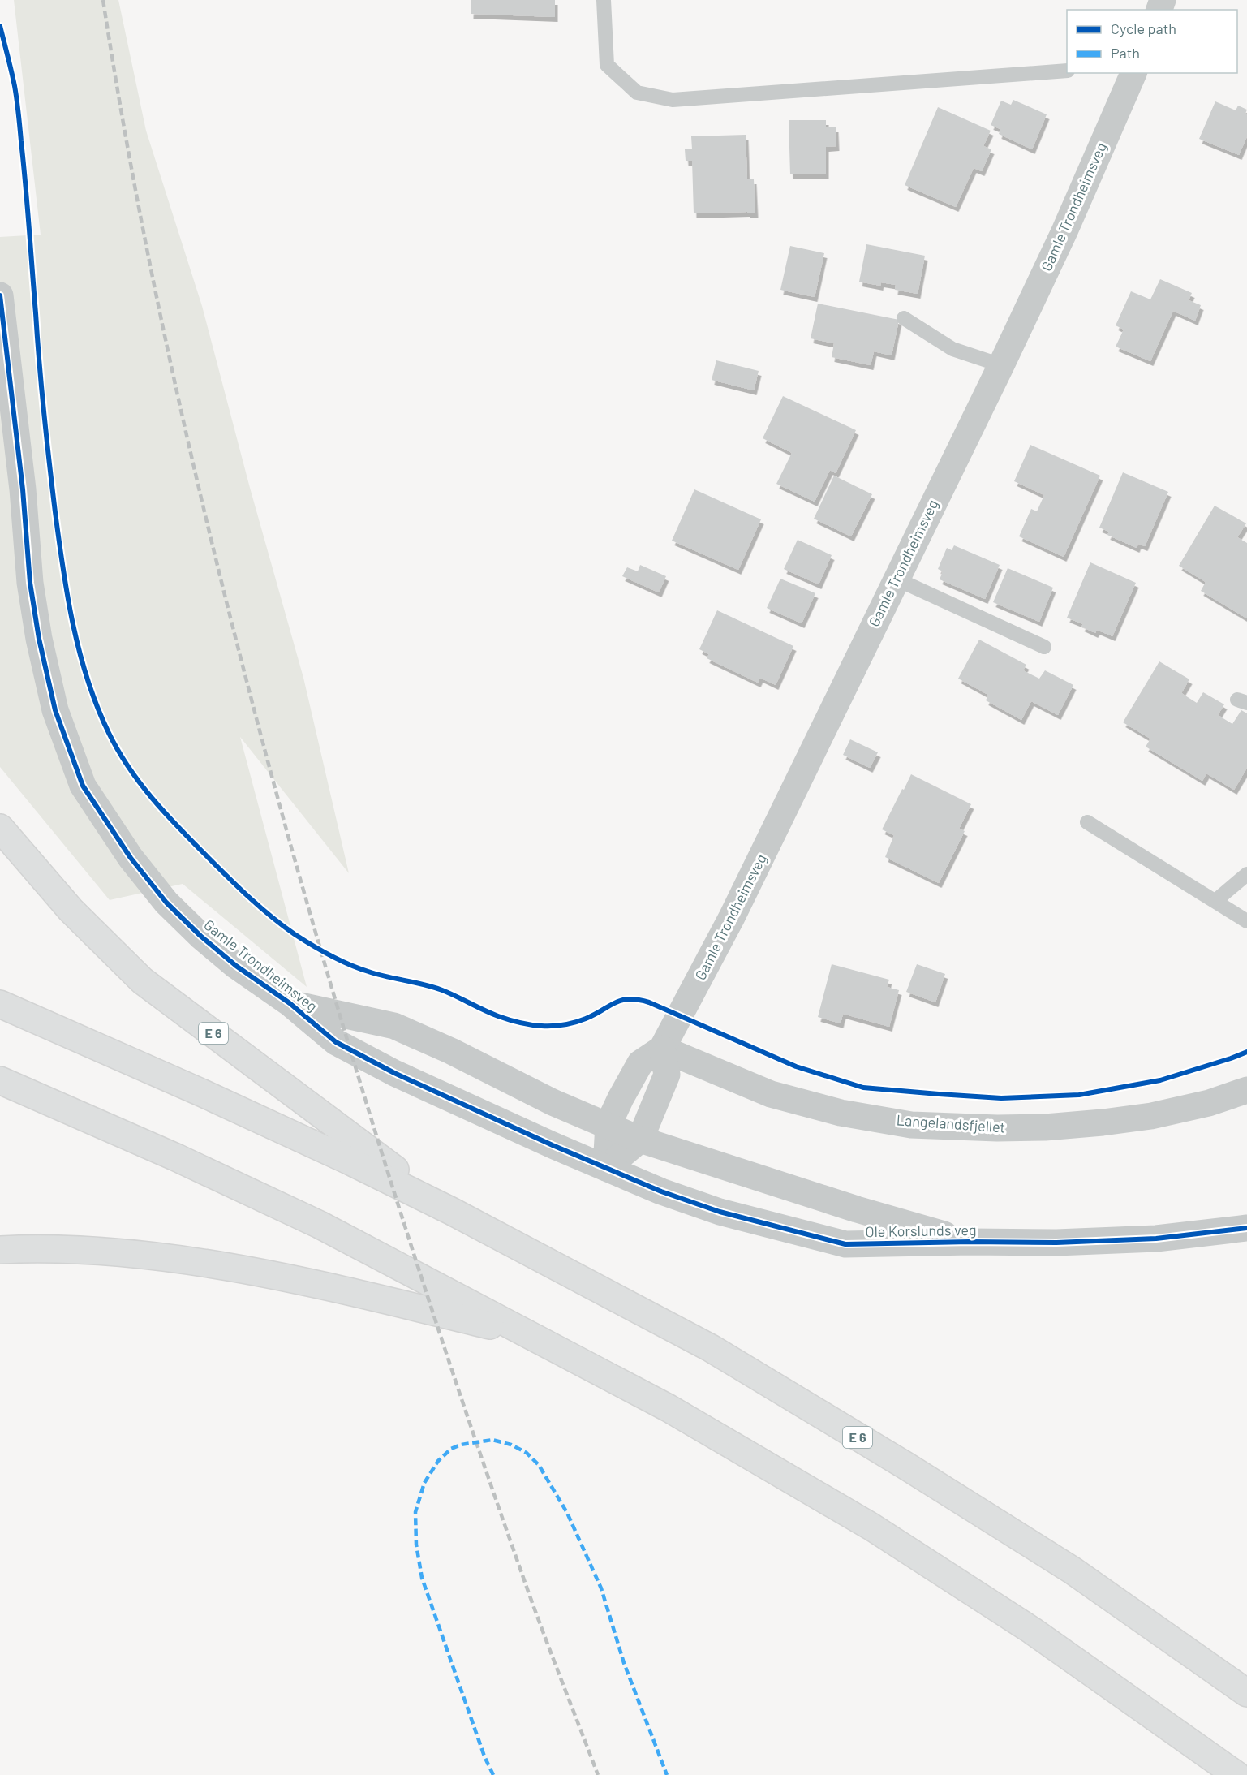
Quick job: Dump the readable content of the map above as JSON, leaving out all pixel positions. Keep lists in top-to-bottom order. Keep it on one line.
{"streets":{"highway":["E 6"],"street":["Gamle Trondheimsveg","Langelandsfjellet","Ole Korslunds veg"]},"crossings":[["Gamle Trondheimsveg","Langelandsfjellet"],["Gamle Trondheimsveg","Ole Korslunds veg"]],"legend":["Cycle path","Path"]}
